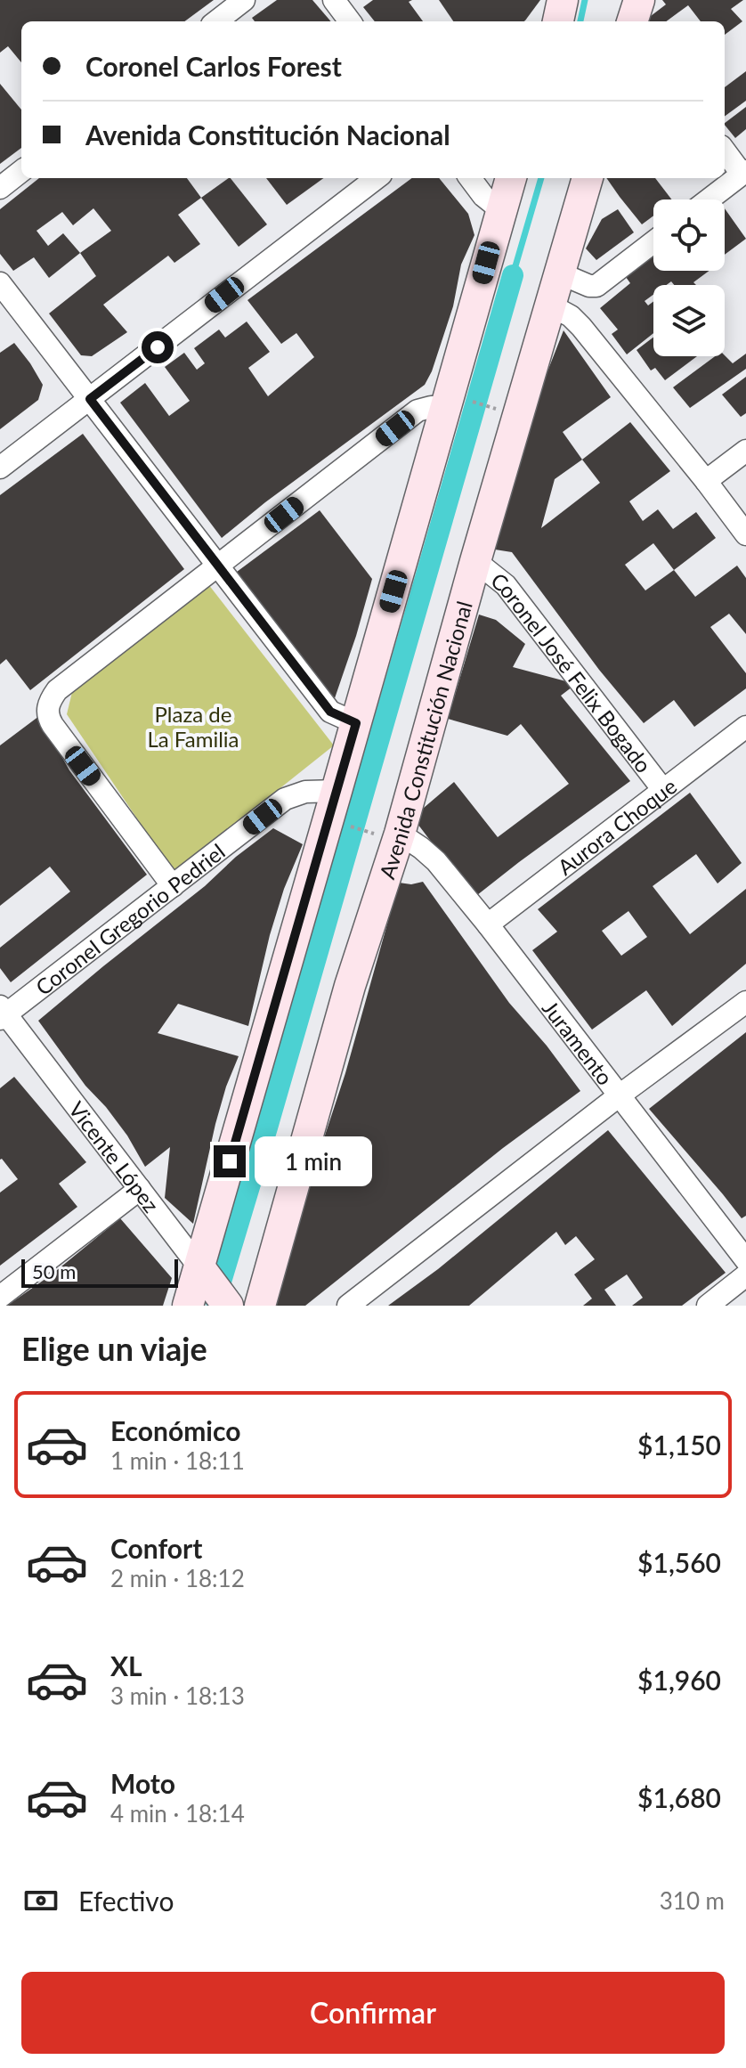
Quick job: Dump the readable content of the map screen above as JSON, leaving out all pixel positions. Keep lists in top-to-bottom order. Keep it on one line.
{"streets":{"main road":["Avenida Constitución Nacional","Vicente López"],"street":["Coronel José Felix Bogado","Aurora Choque","Coronel Gregorio Pedriel","Juramento"]},"crossings":[["Coronel José Felix Bogado","Avenida Constitución Nacional"],["Coronel José Felix Bogado","Aurora Choque"],["Avenida Constitución Nacional","Juramento"],["Aurora Choque","Juramento"],["Coronel Gregorio Pedriel","Vicente López"]],"parks":["Plaza de La Familia"],"scale_bar":"50 m","page":{"banner":["Coronel Carlos Forest","Avenida Constitución Nacional"],"bubble":"1 min","scale":"50 m","heading":"Elige un viaje","list":[{"name":"Económico","note":"1 min · 18:11","value":"$1,150"},{"name":"Confort","note":"2 min · 18:12","value":"$1,560"},{"name":"XL","note":"3 min · 18:13","value":"$1,960"},{"name":"Moto","note":"4 min · 18:14","value":"$1,680"}],"pay":["Efectivo","310 m"],"buttons":"Confirmar"}}
